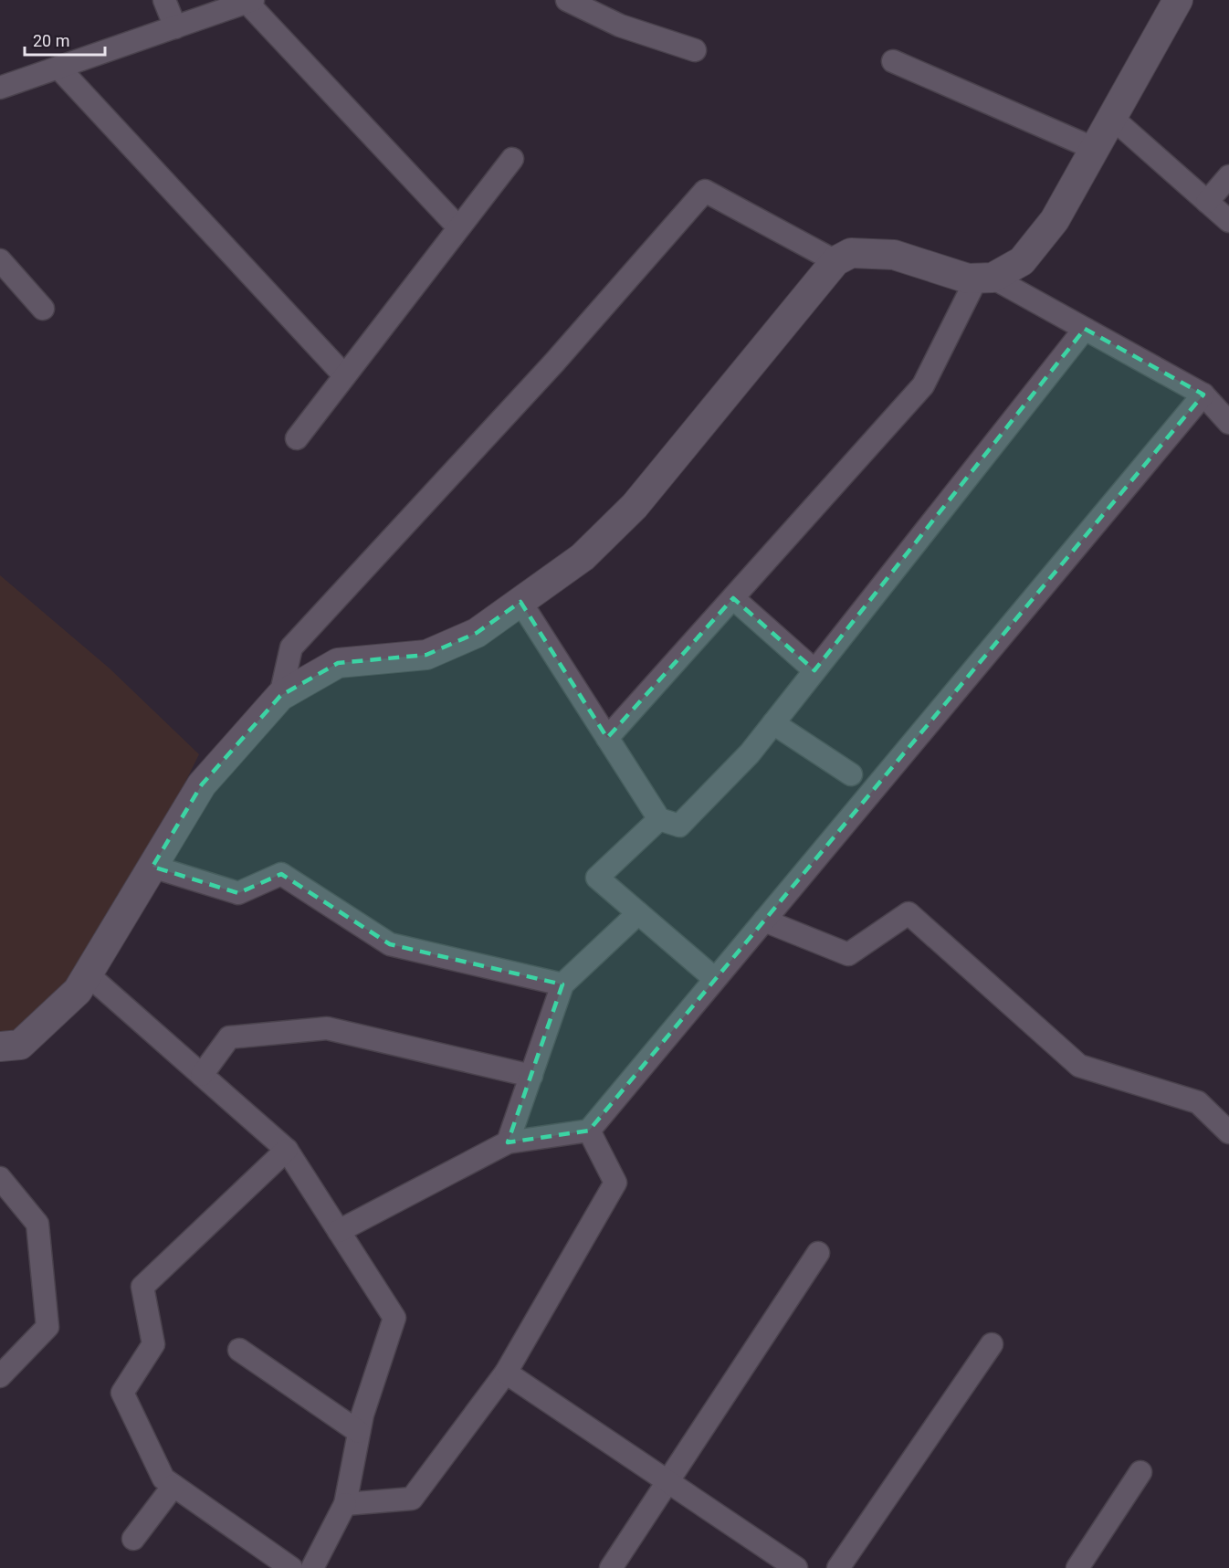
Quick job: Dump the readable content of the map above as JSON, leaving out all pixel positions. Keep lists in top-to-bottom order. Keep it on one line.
{"scale_bar":"20 m"}
